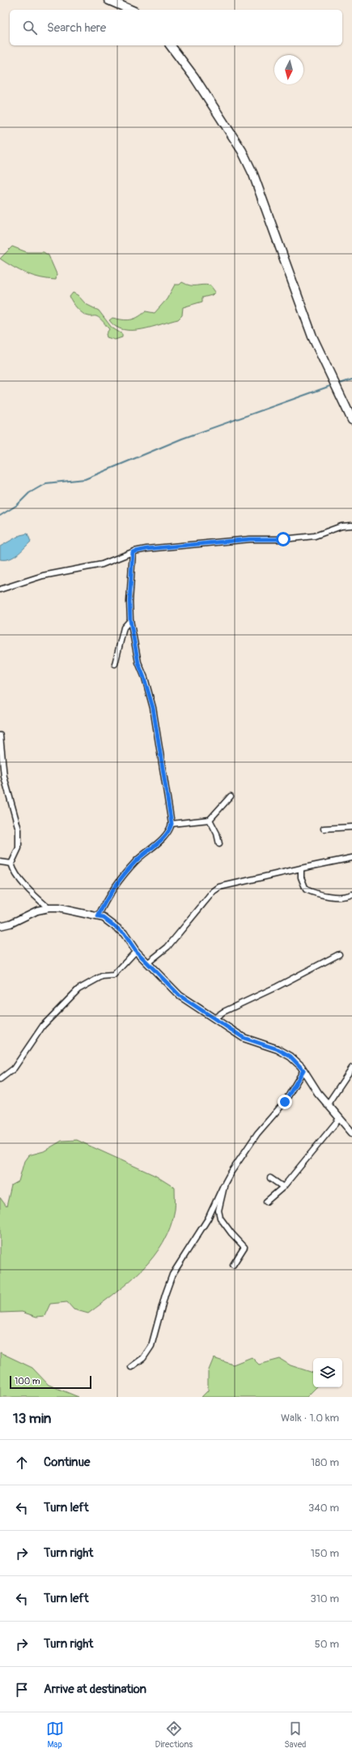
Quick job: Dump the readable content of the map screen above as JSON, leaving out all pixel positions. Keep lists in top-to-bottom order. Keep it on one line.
{"scale_bar":"100 m","north":"bottom","page":{"search":"Search here","scale":"100 m","heading":["13 min","Walk · 1.0 km"],"list":[["Continue","180 m"],["Turn left","340 m"],["Turn right","150 m"],["Turn left","310 m"],["Turn right","50 m"],"Arrive at destination"],"nav":["Map","Directions","Saved"]}}
